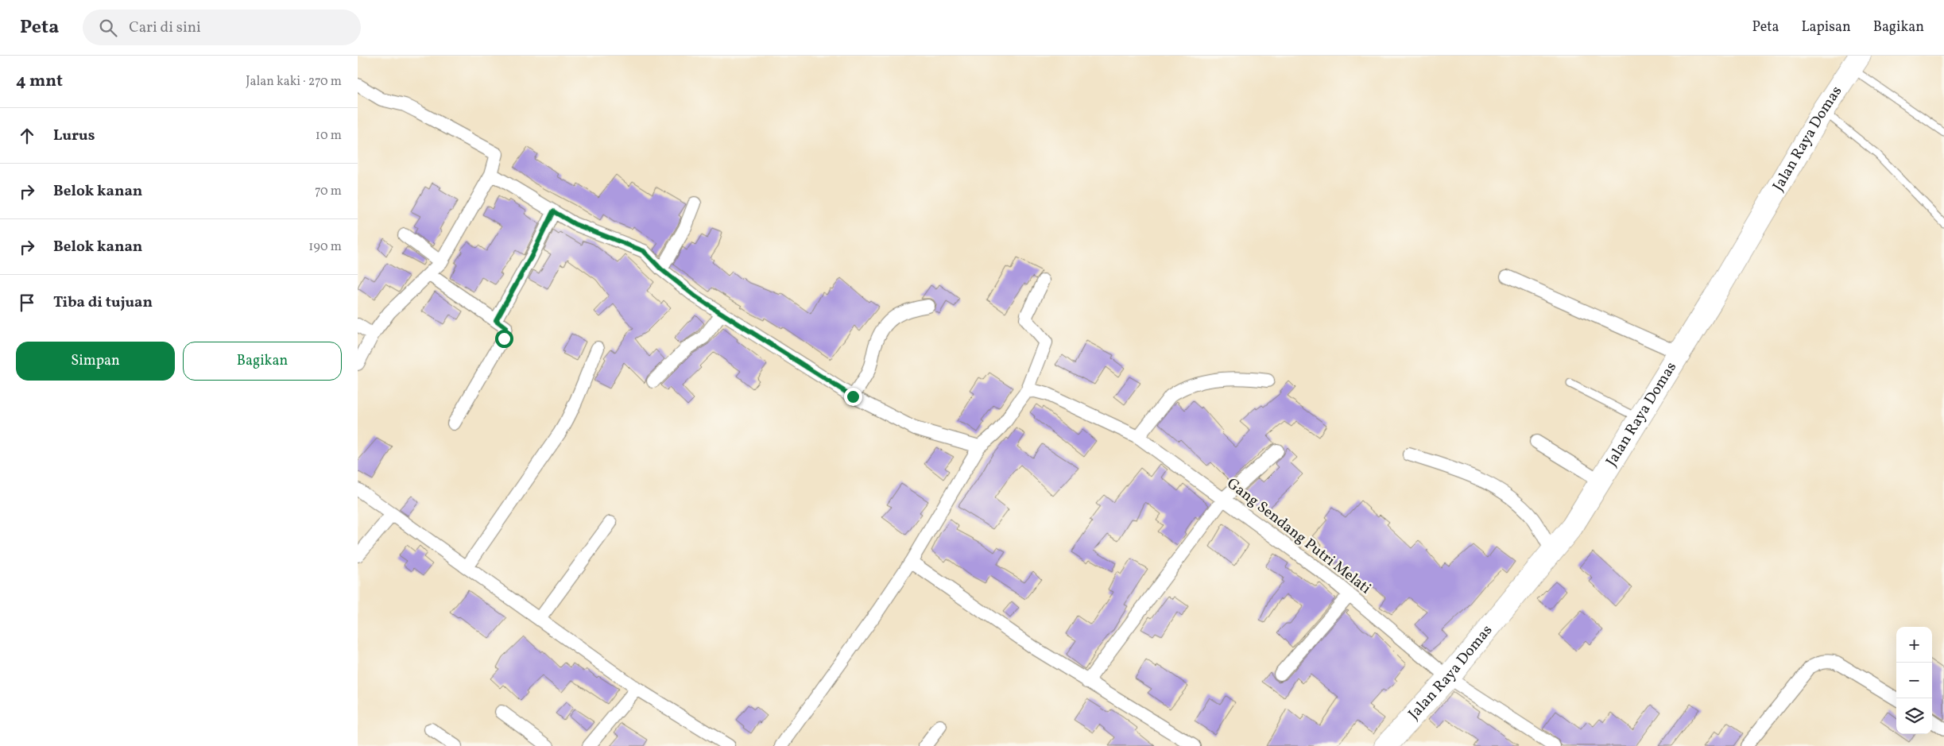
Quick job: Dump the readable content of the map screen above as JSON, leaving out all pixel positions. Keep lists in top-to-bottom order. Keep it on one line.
{"streets":{"highway":["Jalan Raya Domas"],"street":["Gang Sendang Putri Melati"]},"crossings":[["Jalan Raya Domas","Gang Sendang Putri Melati"]],"page":{"header":"Peta","search":"Cari di sini","nav":["Peta","Lapisan","Bagikan"],"heading":["4 mnt","Jalan kaki · 270 m"],"list":[["Lurus","10 m"],["Belok kanan","70 m"],["Belok kanan","190 m"],"Tiba di tujuan"],"buttons":["Simpan","Bagikan"],"map_buttons":["+","−"]}}
